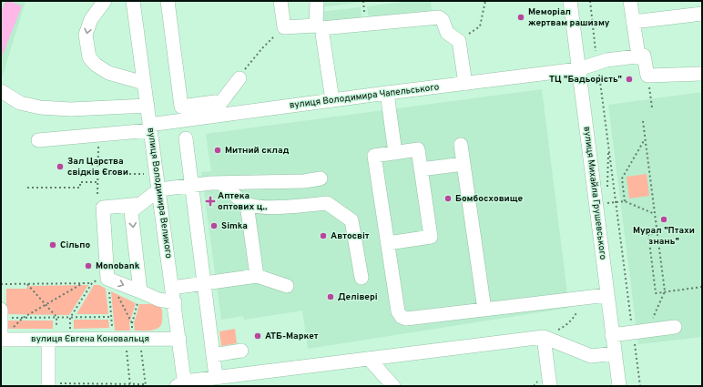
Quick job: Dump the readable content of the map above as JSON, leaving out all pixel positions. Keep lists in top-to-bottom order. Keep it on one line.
{"streets":{"street":["вулиця Володимира Чапельського","вулиця Володимира Великого","вулиця Михайла Грушевського","вулиця Євгена Коновальця"]},"crossings":[["вулиця Володимира Чапельського","вулиця Володимира Великого"],["вулиця Володимира Чапельського","вулиця Михайла Грушевського"],["вулиця Володимира Великого","вулиця Євгена Коновальця"]],"places":{"other":["Меморіал жертвам рашизму","ТЦ \"Бадьорість\"","Митний склад","Зал Царства свідків Єгови","Бомбосховище","Мурал \"Птахи знань\"","Simka","Автосвіт","Сільпо","Monobank","Делівері","АТБ-Маркет"],"health":["Аптека оптових ц‥"]}}
